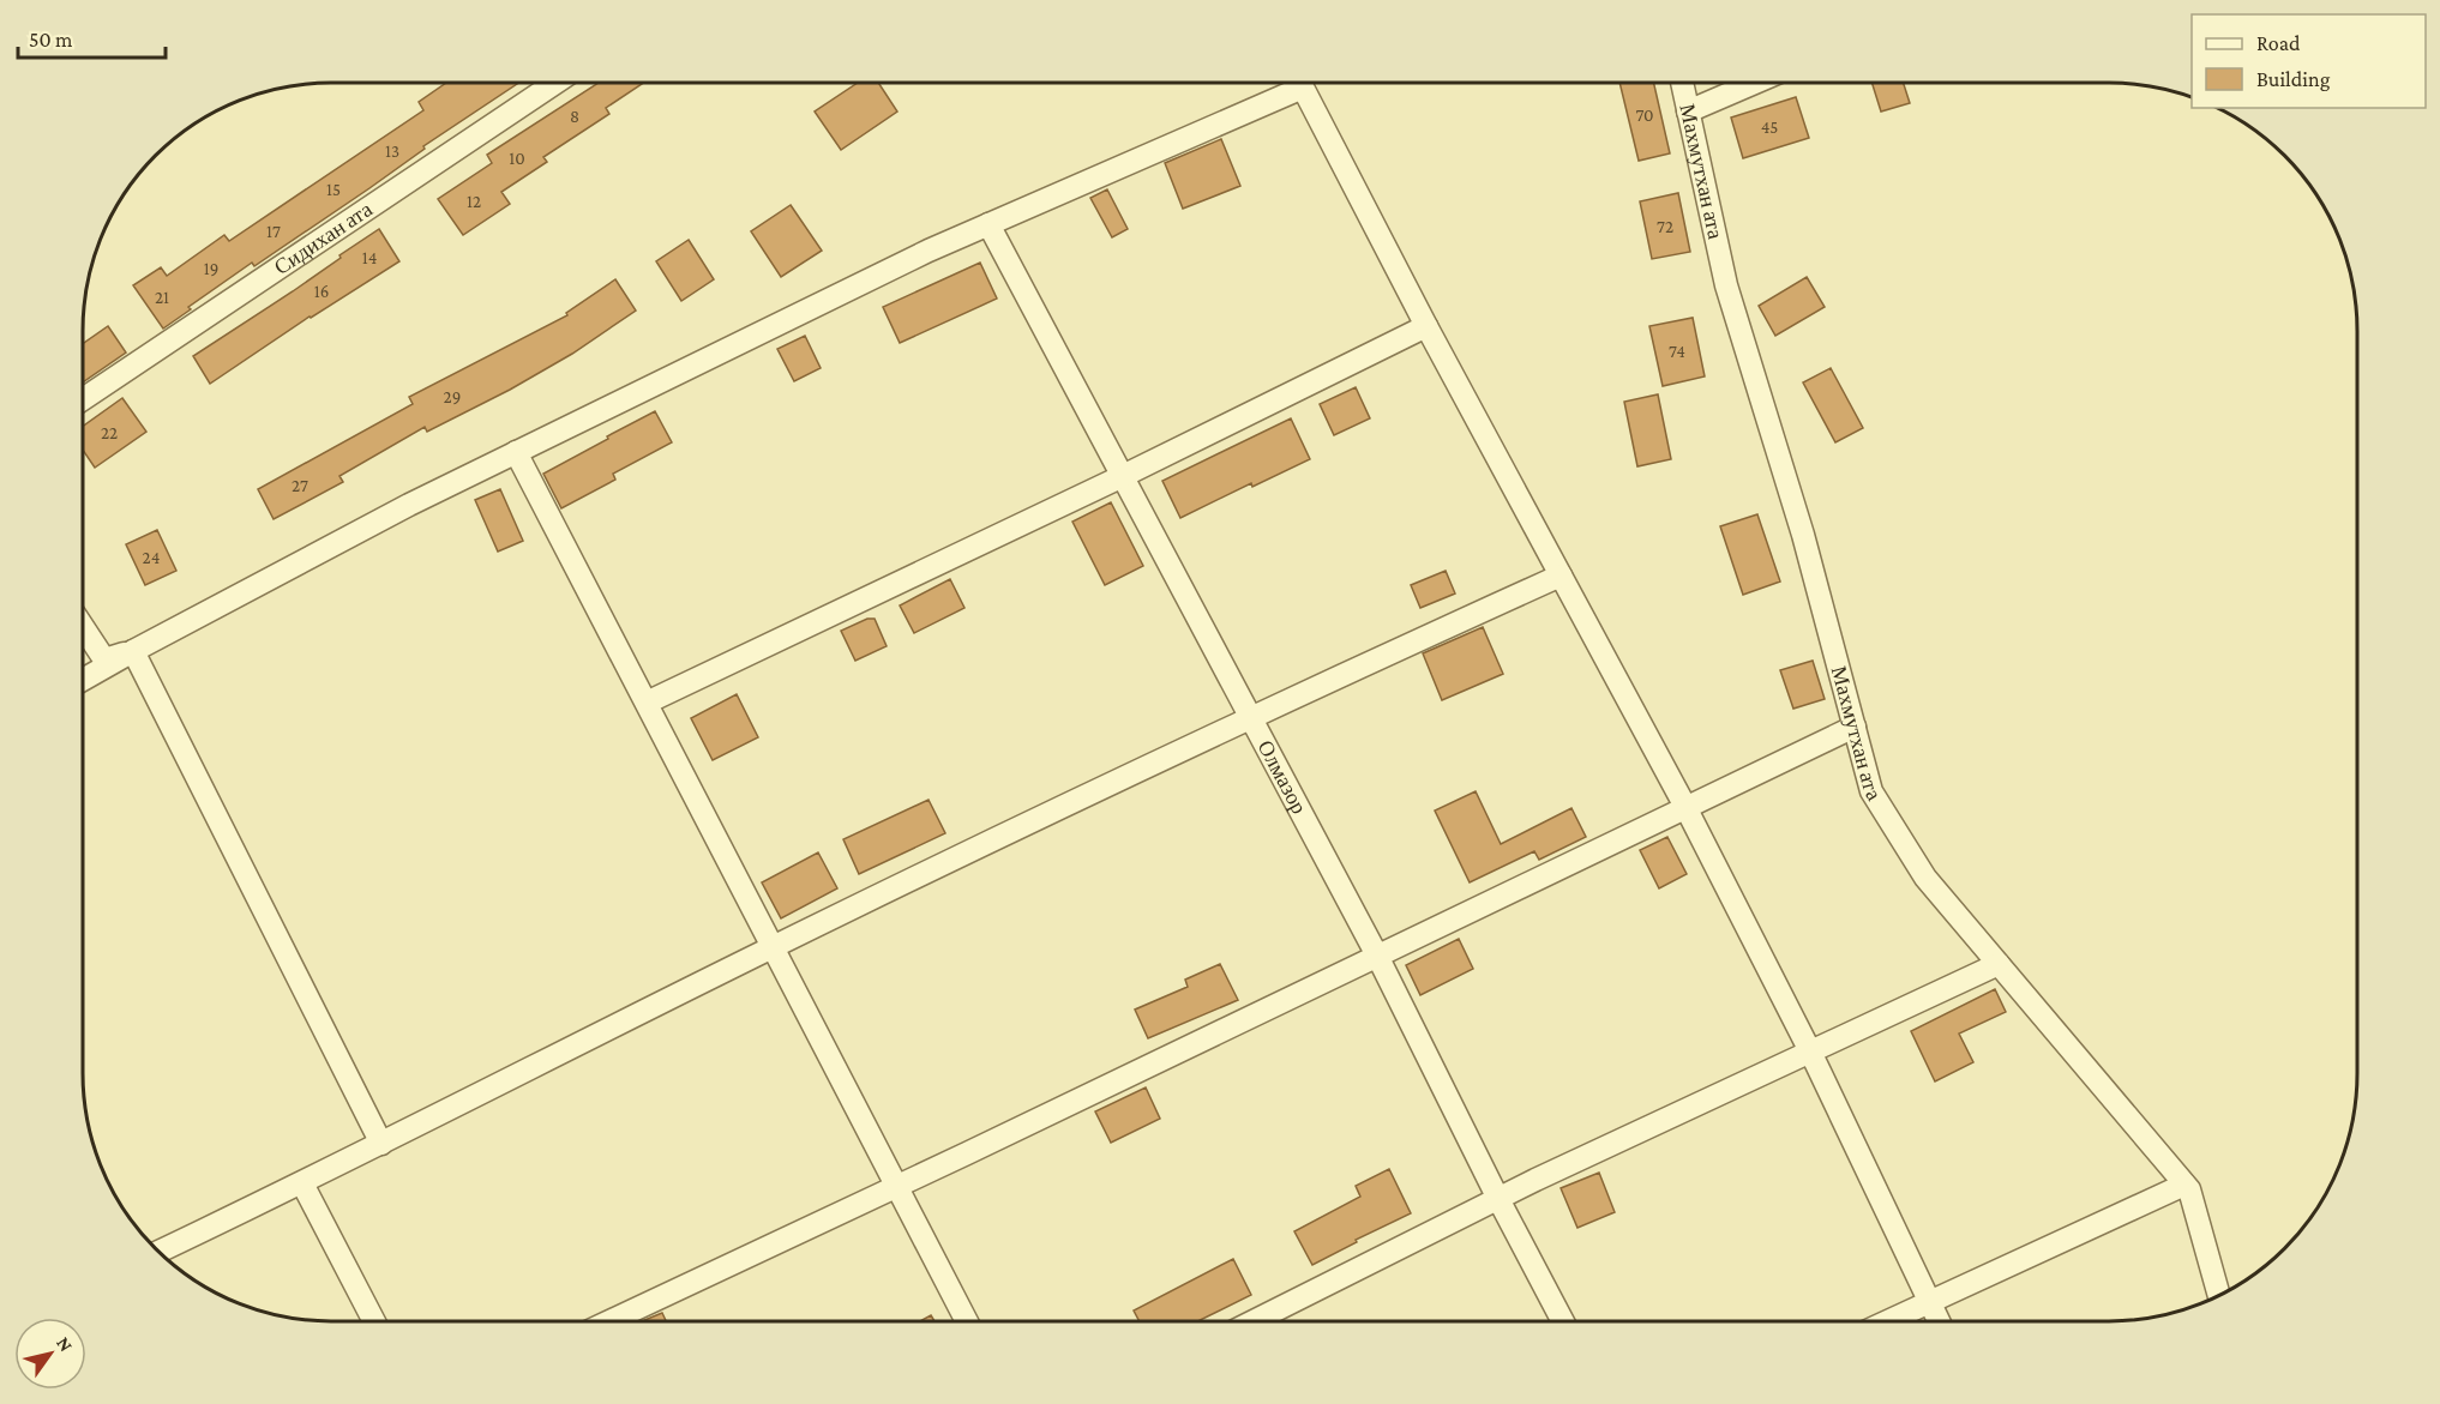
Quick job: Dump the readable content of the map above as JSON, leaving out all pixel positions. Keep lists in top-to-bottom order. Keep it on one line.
{"streets":{"street":["Махмутхан ата","Сидихан ата","Олмазор"]},"house_numbers":["70","8","45","13","10","15","12","72","17","14","19","16","21","74","29","22","27","24"],"legend":["Road","Building"],"scale_bar":"50 m","north":"top right"}
